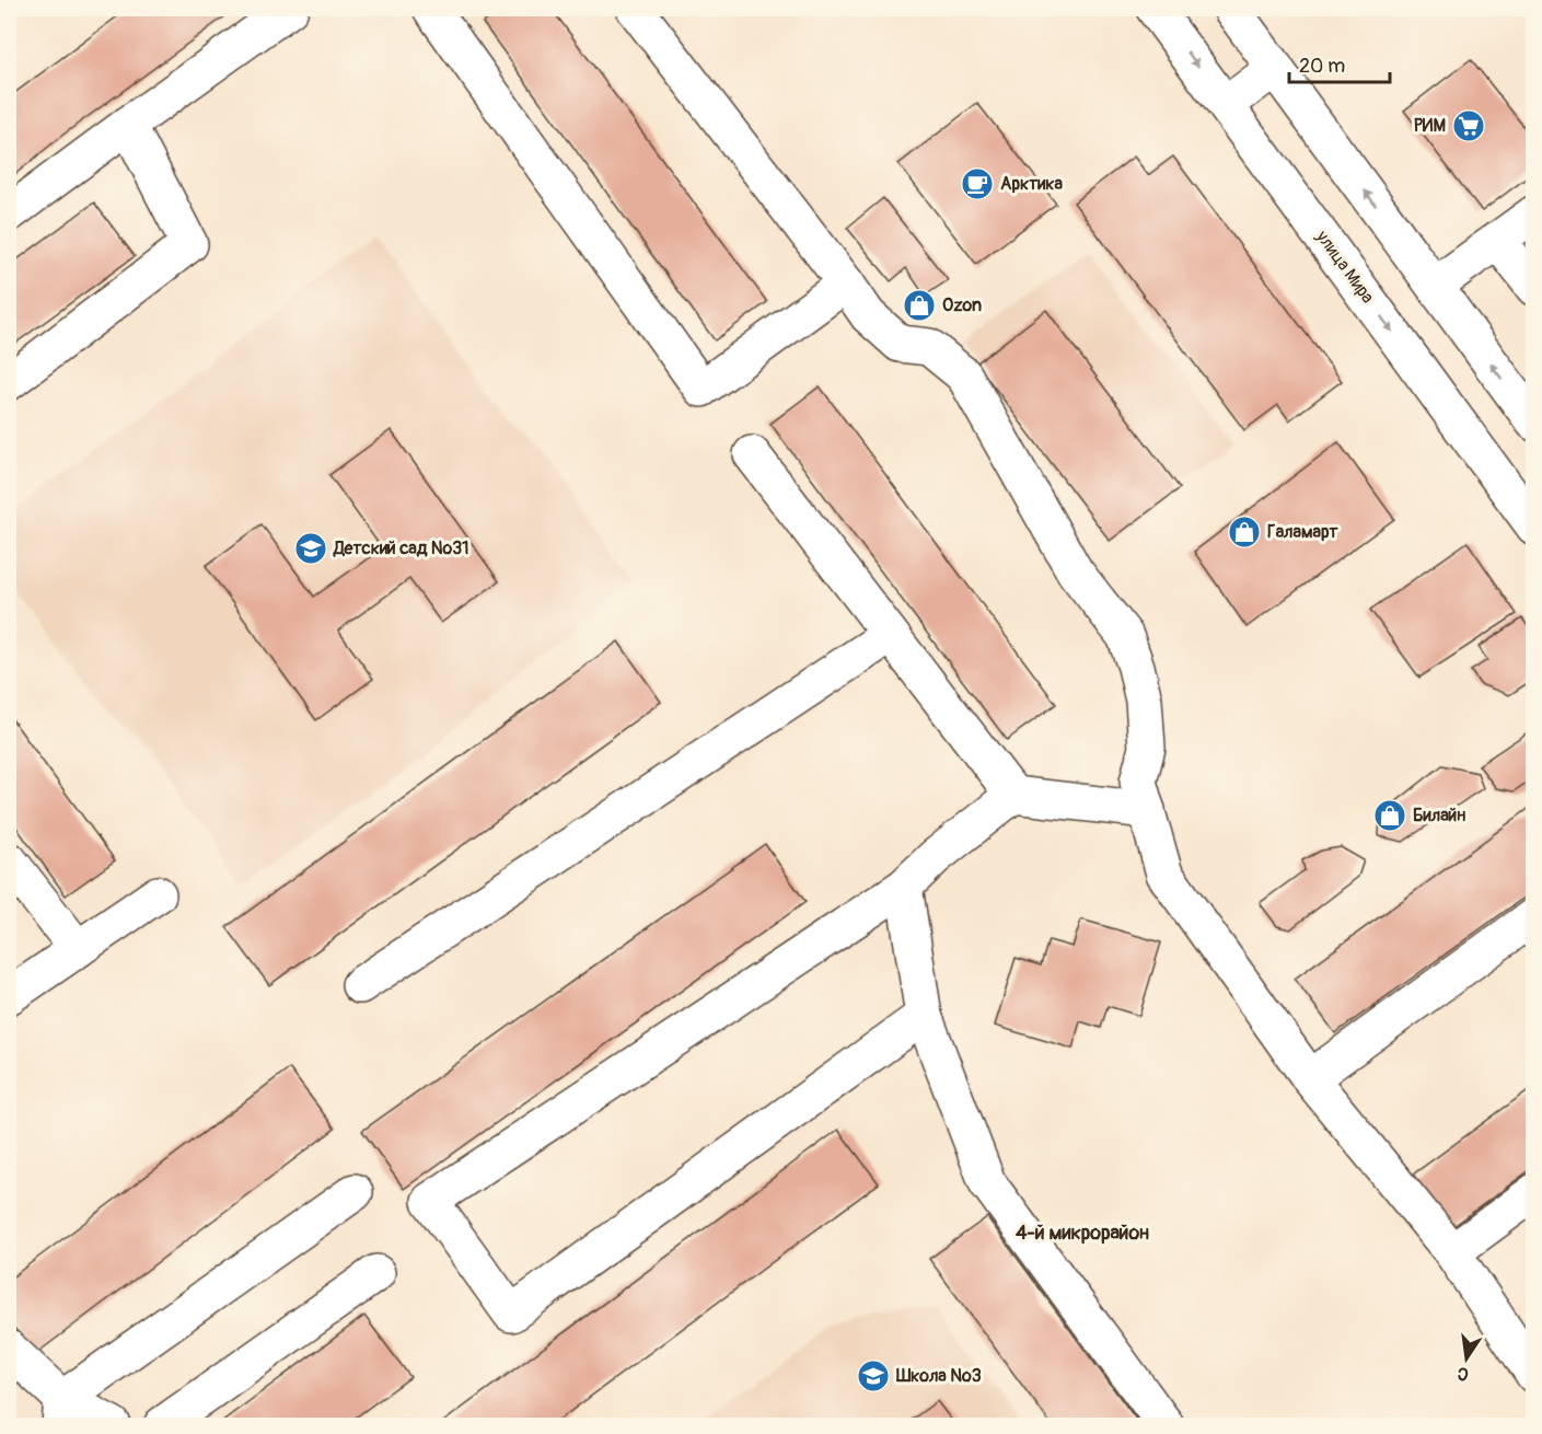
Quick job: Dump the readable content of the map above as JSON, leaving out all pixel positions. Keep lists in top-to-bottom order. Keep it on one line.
{"streets":{"street":["улица Мира"]},"districts":["4-й микрорайон"],"places":{"supermarket":["РИМ"],"cafe":["Арктика"],"shop":["Ozon","Галамарт","Билайн"],"school or university":["Детский сад №31","Школа №3"]},"scale_bar":"20 m","north":"bottom"}
